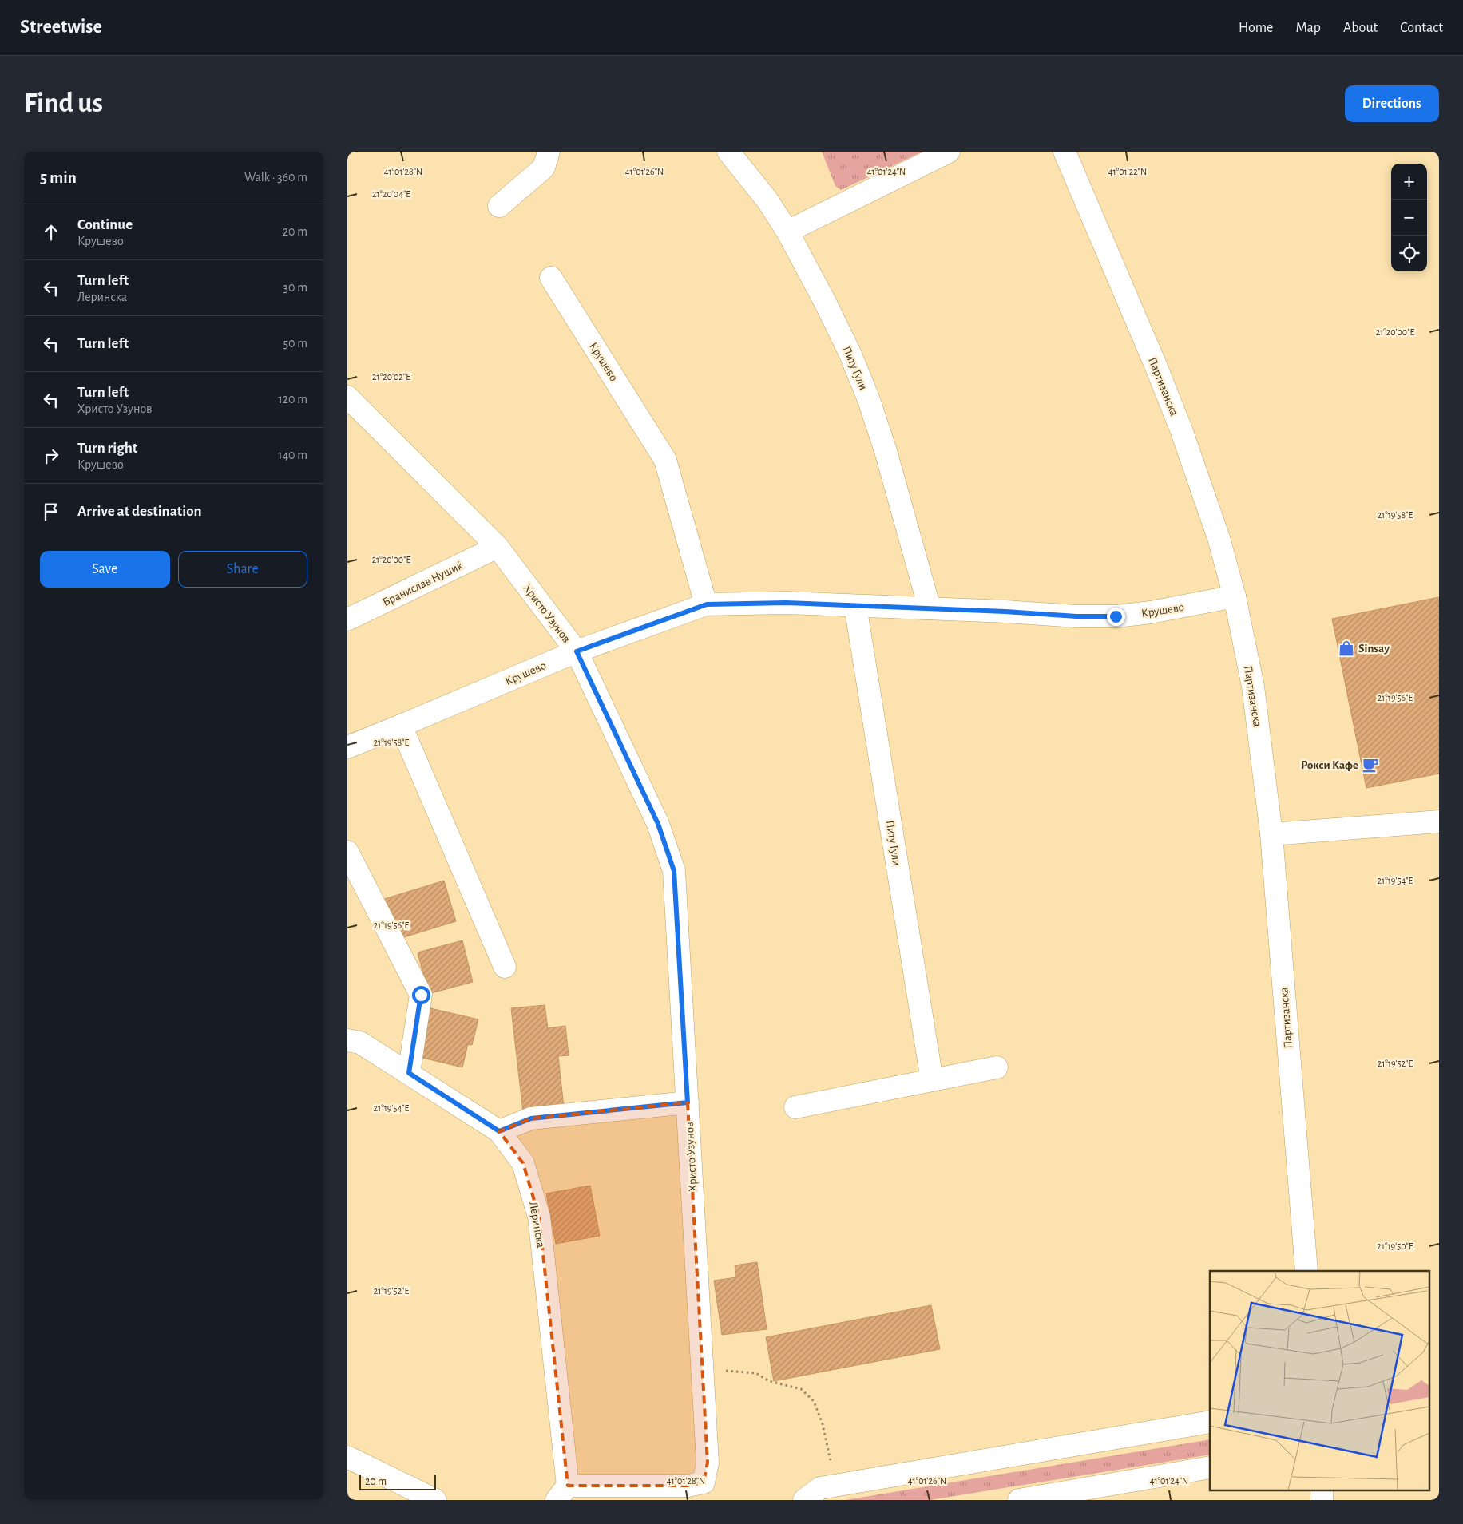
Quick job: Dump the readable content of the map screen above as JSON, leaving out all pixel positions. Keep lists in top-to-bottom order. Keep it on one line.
{"streets":{"street":["Крушево","Питу Гули","Партизанска","Бранислав Нушиќ","Христо Узунов","Леринска"]},"crossings":[["Крушево","Питу Гули"],["Крушево","Партизанска"],["Крушево","Христо Узунов"],["Бранислав Нушиќ","Христо Узунов"],["Христо Узунов","Леринска"]],"places":{"shop":["Sinsay"],"cafe":["Рокси Кафе"]},"scale_bar":"20 m","page":{"header":"Streetwise","nav":["Home","Map","About","Contact"],"buttons":["Directions",["Save","Share"]],"title":"Find us","heading":["5 min","Walk · 360 m"],"map_buttons":["+","−"],"list":[["Continue","Крушево","20 m"],["Turn left","Леринска","30 m"],["Turn left","50 m"],["Turn left","Христо Узунов","120 m"],["Turn right","Крушево","140 m"],"Arrive at destination"],"scale":"20 m"},"coordinates":["41°01'28\"N","41°01'26\"N","41°01'24\"N","41°01'22\"N","21°20'04\"E","21°20'00\"E","21°20'02\"E","21°19'58\"E","21°19'56\"E","21°19'54\"E","21°19'52\"E","21°19'50\"E"]}
